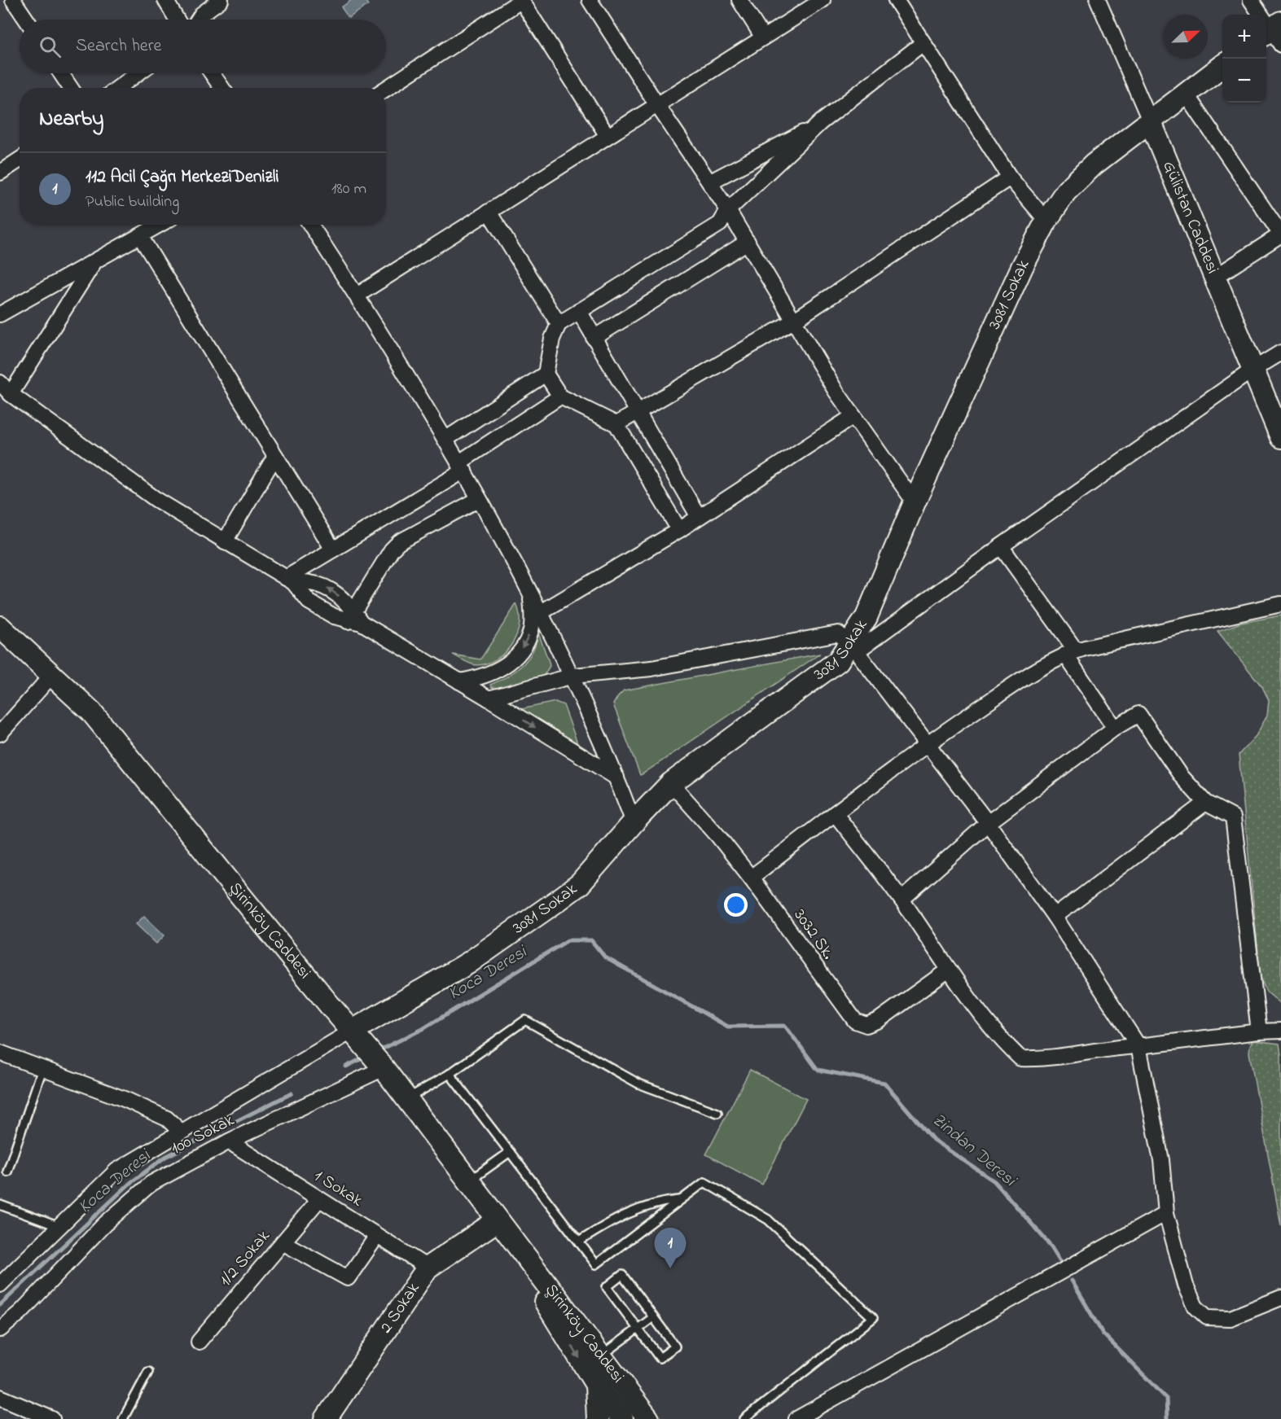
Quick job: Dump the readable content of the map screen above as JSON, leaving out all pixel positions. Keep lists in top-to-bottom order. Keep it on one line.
{"streets":{"street":["Gülistan Caddesi","3081 Sokak","Şirinköy Caddesi","3032 Sk.","100 Sokak","1 Sokak","1/2 Sokak","2 Sokak"]},"crossings":[["Gülistan Caddesi","3081 Sokak"],["3081 Sokak","Şirinköy Caddesi"],["3081 Sokak","3032 Sk."],["3081 Sokak","100 Sokak"],["Şirinköy Caddesi","100 Sokak"],["Şirinköy Caddesi","2 Sokak"],["100 Sokak","1 Sokak"],["1 Sokak","1/2 Sokak"],["1 Sokak","2 Sokak"]],"water":["Koca Deresi","Zindan Deresi"],"north":"top right","page":{"map_buttons":["+","−"],"search":"Search here","heading":"Nearby","list":[{"mark":"1","name":"112 Acil Çağrı MerkeziDenizli","note":"Public building","value":"180 m"}],"pins":"1"}}
